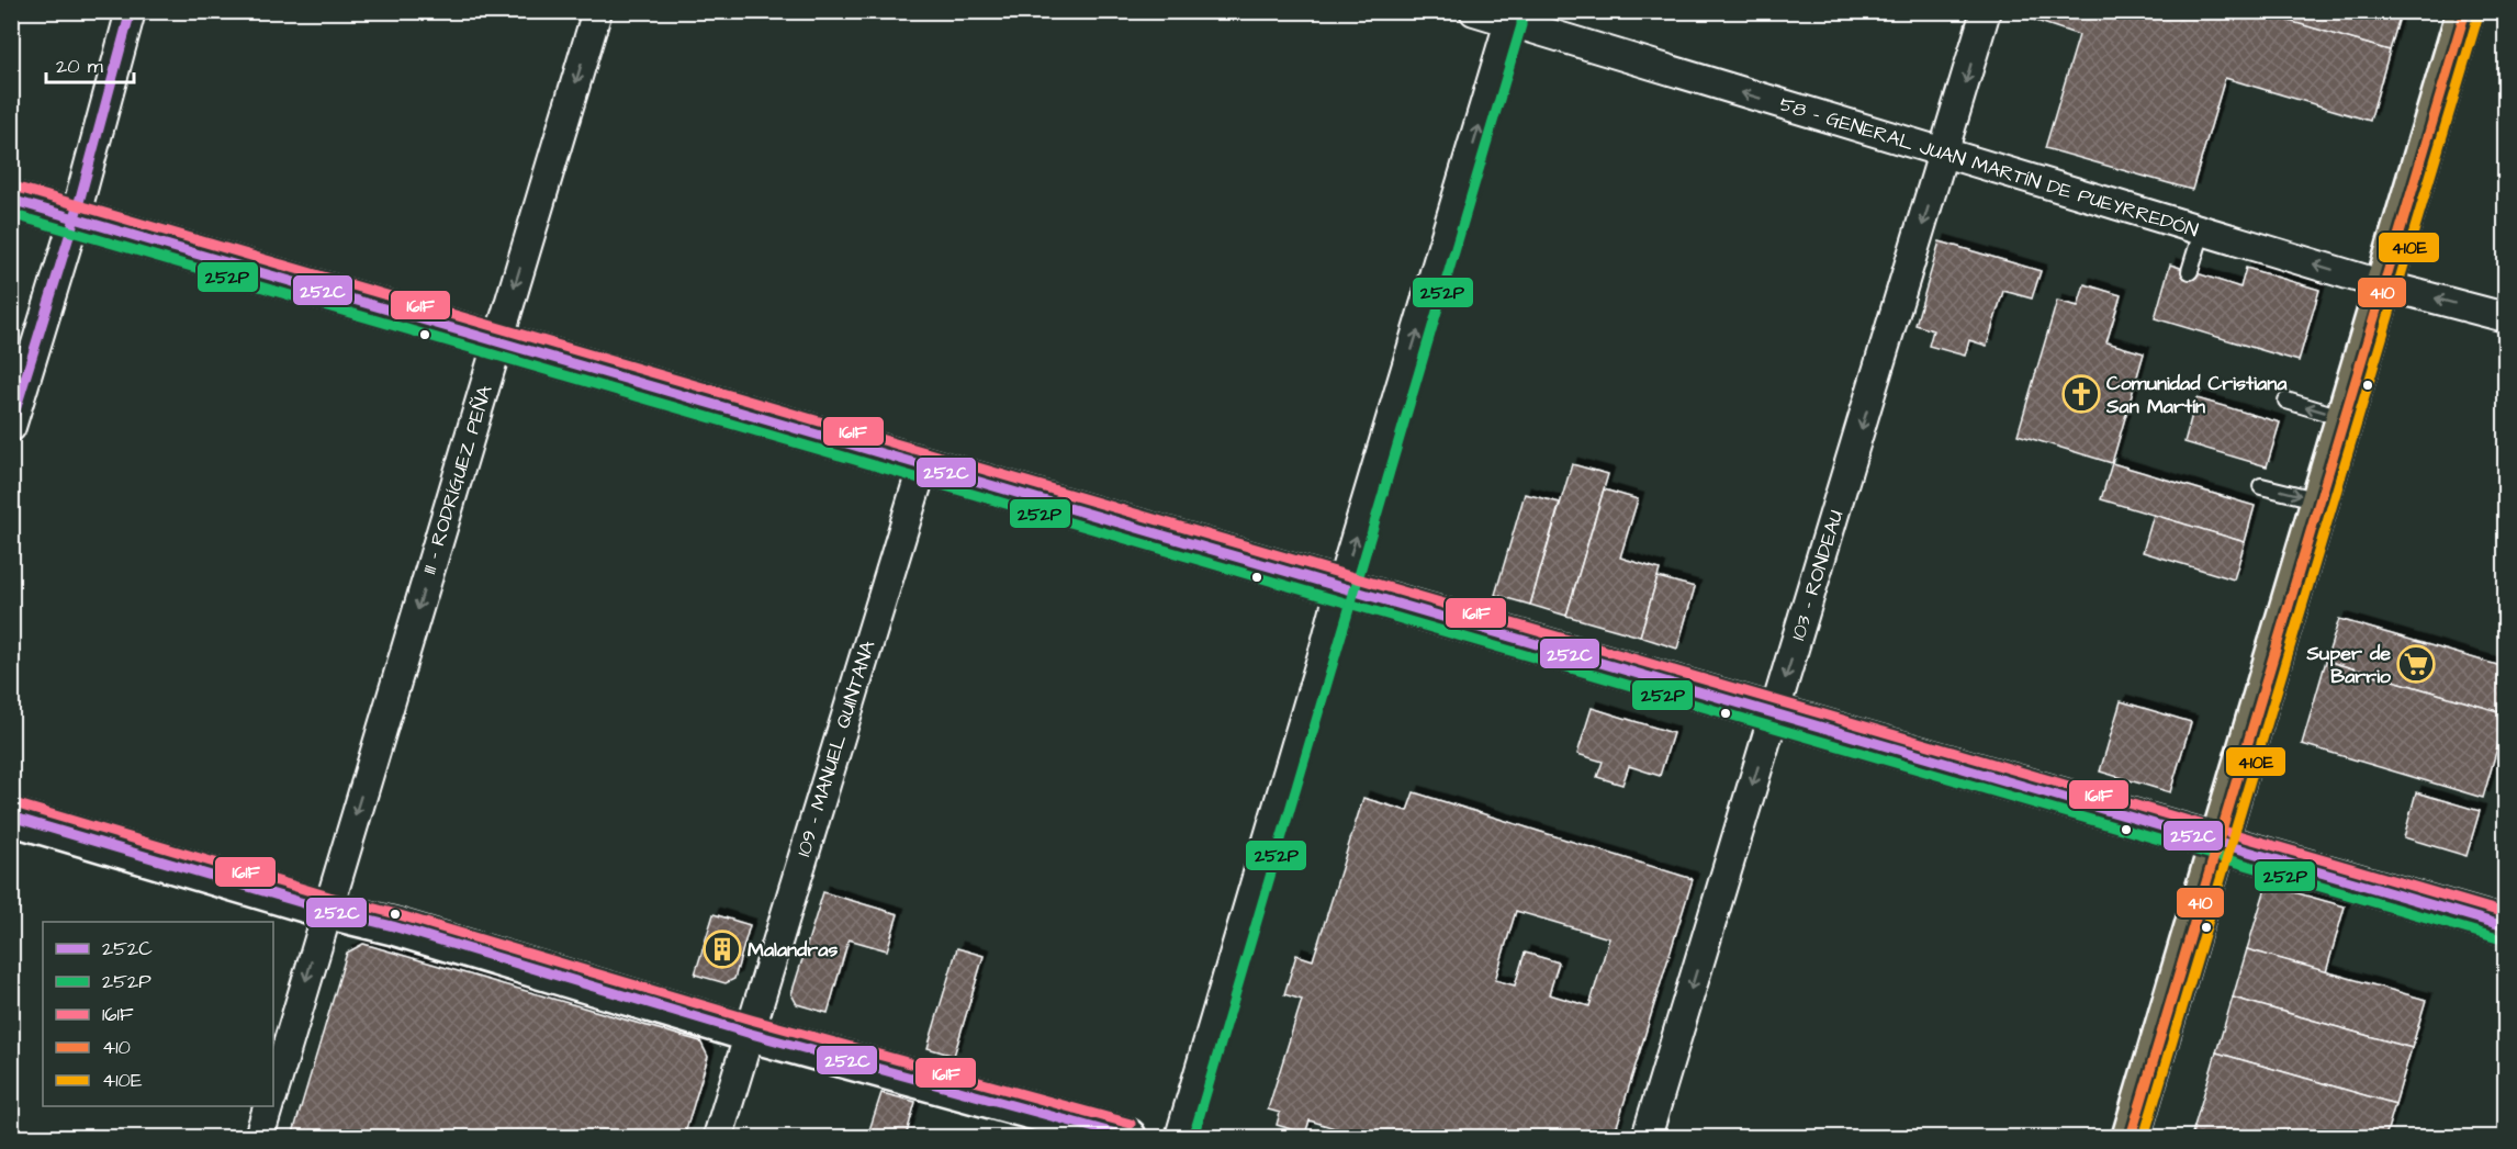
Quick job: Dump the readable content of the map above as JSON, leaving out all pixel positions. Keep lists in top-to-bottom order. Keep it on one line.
{"streets":{"street":["58 - GENERAL JUAN MARTÍN DE PUEYRREDÓN","111 - RODRÍGUEZ PEÑA","103 - RONDEAU","109 - MANUEL QUINTANA"]},"crossings":[["58 - GENERAL JUAN MARTÍN DE PUEYRREDÓN","103 - RONDEAU"]],"one_way":["58 - GENERAL JUAN MARTÍN DE PUEYRREDÓN","111 - RODRÍGUEZ PEÑA","103 - RONDEAU"],"places":{"church":["Comunidad Cristiana San Martín"],"supermarket":["Super de Barrio"],"building":["Malandras"]},"lines":["transit line 252C","transit line 252P","transit line 410","transit line 410E","transit line 161F"],"legend":["252C","252P","161F","410","410E"],"scale_bar":"20 m"}
